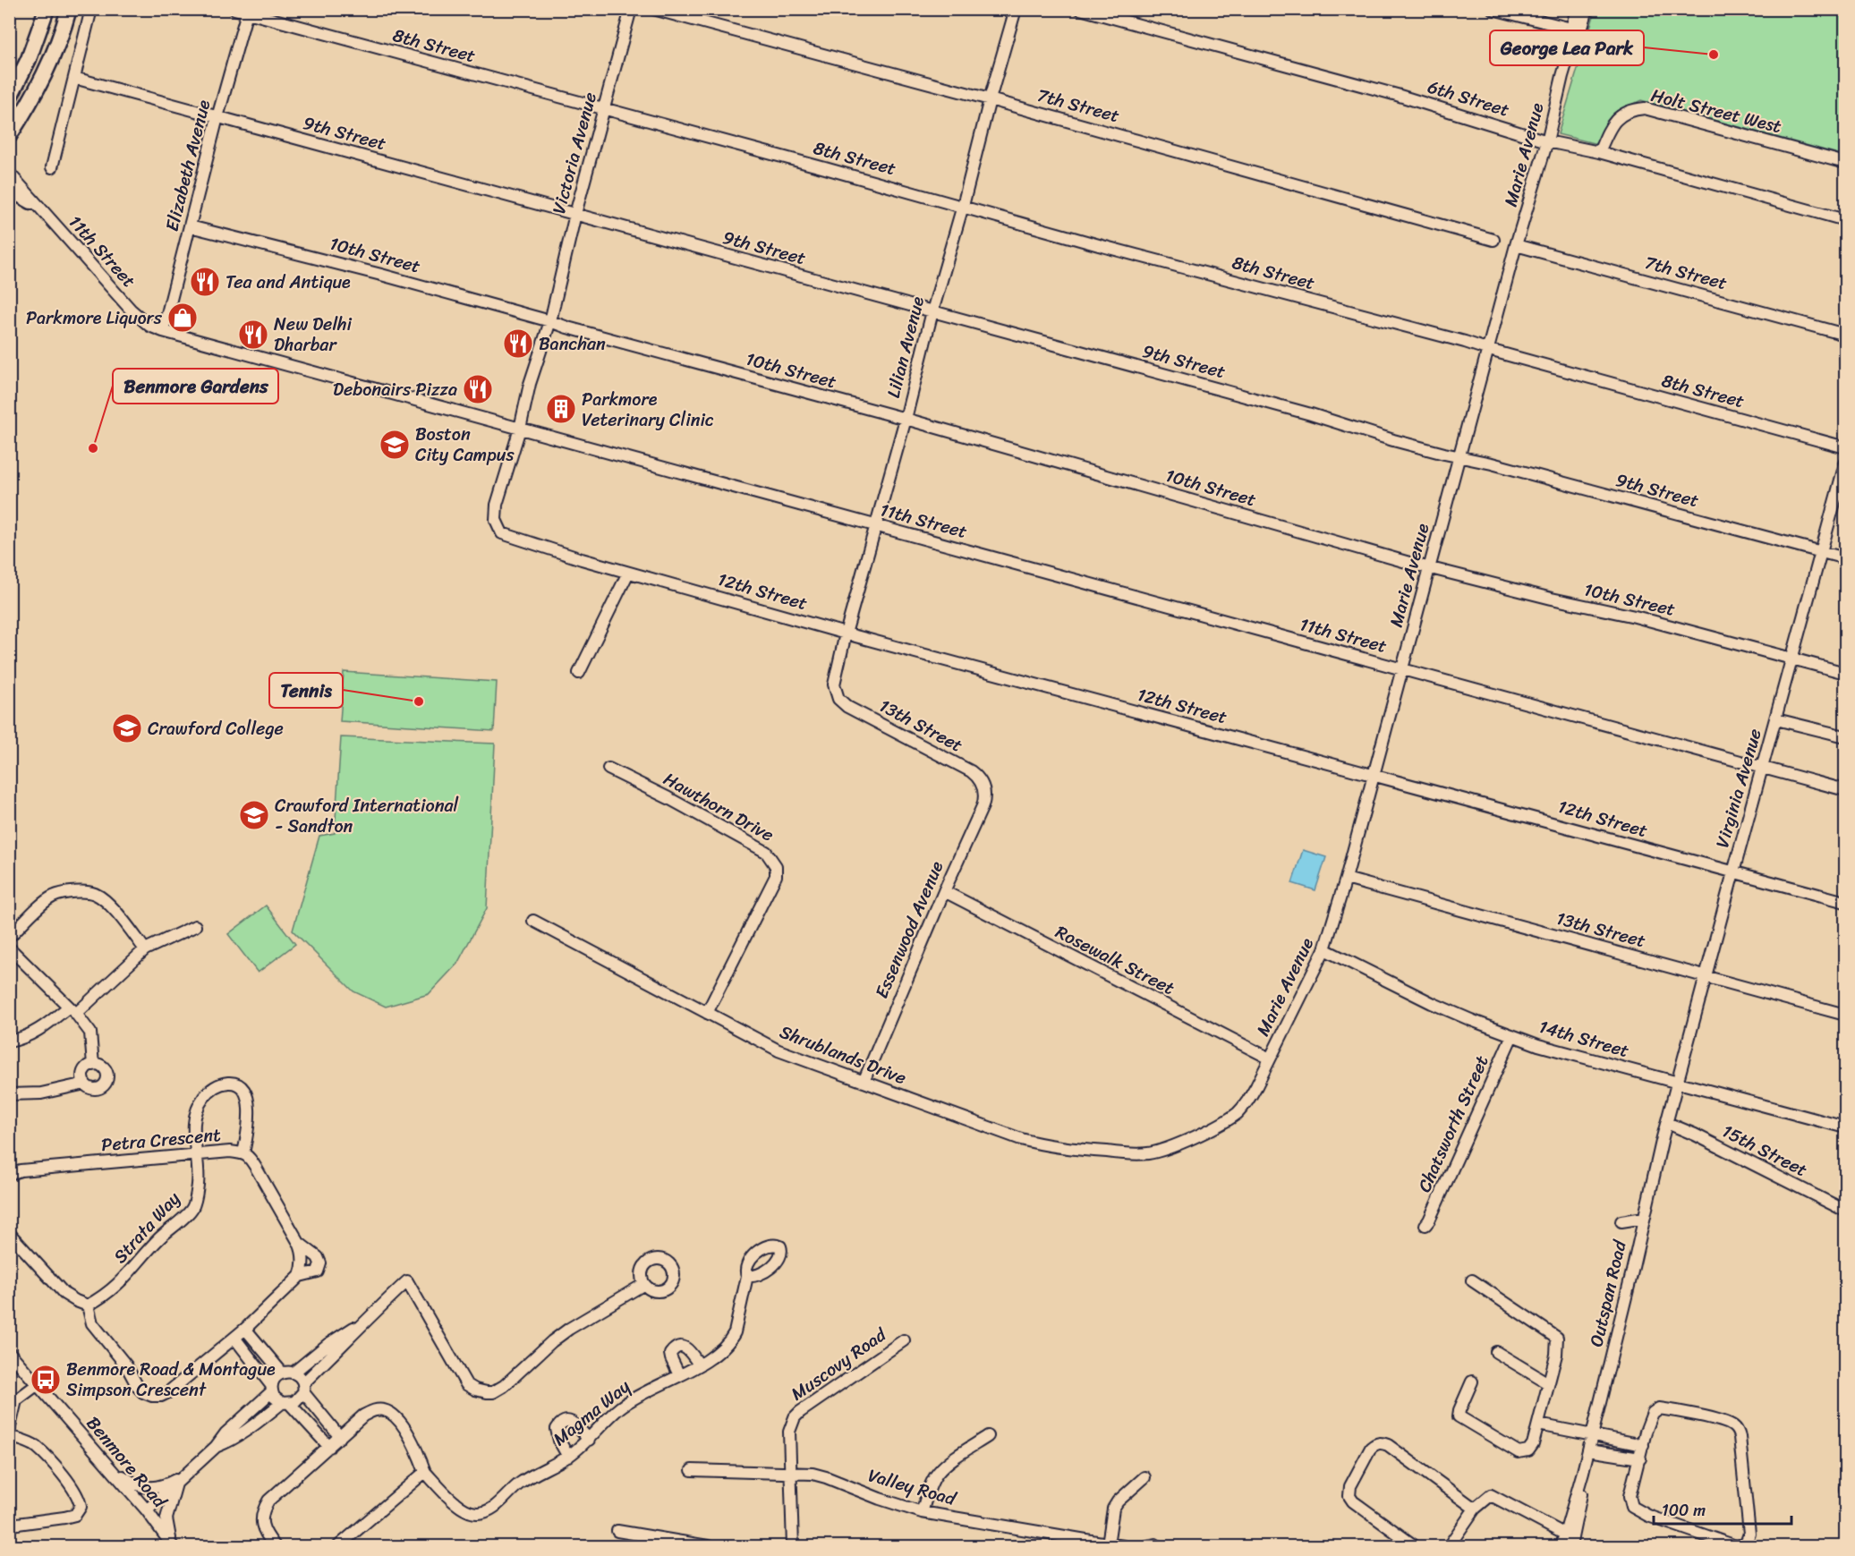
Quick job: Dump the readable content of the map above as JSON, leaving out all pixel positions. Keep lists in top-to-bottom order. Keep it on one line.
{"streets":{"street":["8th Street","6th Street","7th Street","Holt Street West","9th Street","Victoria Avenue","Marie Avenue","Elizabeth Avenue","11th Street","10th Street","Lilian Avenue","12th Street","13th Street","Virginia Avenue","Hawthorn Drive","Essenwood Avenue","Rosewalk Street","14th Street","Shrublands Drive","Chatsworth Street","Petra Crescent","15th Street","Strata Way","Outspan Road","Muscovy Road","Magma Way","Benmore Road","Valley Road"]},"crossings":[["8th Street","Victoria Avenue"],["8th Street","Marie Avenue"],["8th Street","Elizabeth Avenue"],["8th Street","Lilian Avenue"],["6th Street","Holt Street West"],["6th Street","Marie Avenue"],["7th Street","Marie Avenue"],["7th Street","Lilian Avenue"],["9th Street","Victoria Avenue"],["9th Street","Marie Avenue"],["9th Street","Elizabeth Avenue"],["9th Street","Lilian Avenue"],["9th Street","Virginia Avenue"],["Victoria Avenue","10th Street"],["Marie Avenue","11th Street"],["Marie Avenue","10th Street"],["Marie Avenue","12th Street"],["Marie Avenue","13th Street"],["Marie Avenue","Rosewalk Street"],["Marie Avenue","14th Street"],["Marie Avenue","Shrublands Drive"],["Elizabeth Avenue","11th Street"],["Elizabeth Avenue","10th Street"],["11th Street","Lilian Avenue"],["11th Street","12th Street"],["11th Street","Virginia Avenue"],["10th Street","Lilian Avenue"],["10th Street","Virginia Avenue"],["Lilian Avenue","12th Street"],["Lilian Avenue","13th Street"],["12th Street","Virginia Avenue"],["13th Street","Virginia Avenue"],["13th Street","Essenwood Avenue"],["Virginia Avenue","14th Street"],["Virginia Avenue","15th Street"],["Virginia Avenue","Outspan Road"],["Hawthorn Drive","Shrublands Drive"],["Essenwood Avenue","Rosewalk Street"],["Essenwood Avenue","Shrublands Drive"],["14th Street","Chatsworth Street"],["Petra Crescent","Strata Way"],["15th Street","Outspan Road"],["Muscovy Road","Valley Road"]],"places":{"other":["George Lea Park","Benmore Gardens","Tennis"],"restaurant":["Tea and Antique","New Delhi Dharbar","Banchan","Debonairs Pizza"],"shop":["Parkmore Liquors"],"building":["Parkmore Veterinary Clinic"],"school or university":["Boston City Campus","Crawford College","Crawford International - Sandton"],"bus stop":["Benmore Road & Montague Simpson Crescent"]},"scale_bar":"100 m"}
